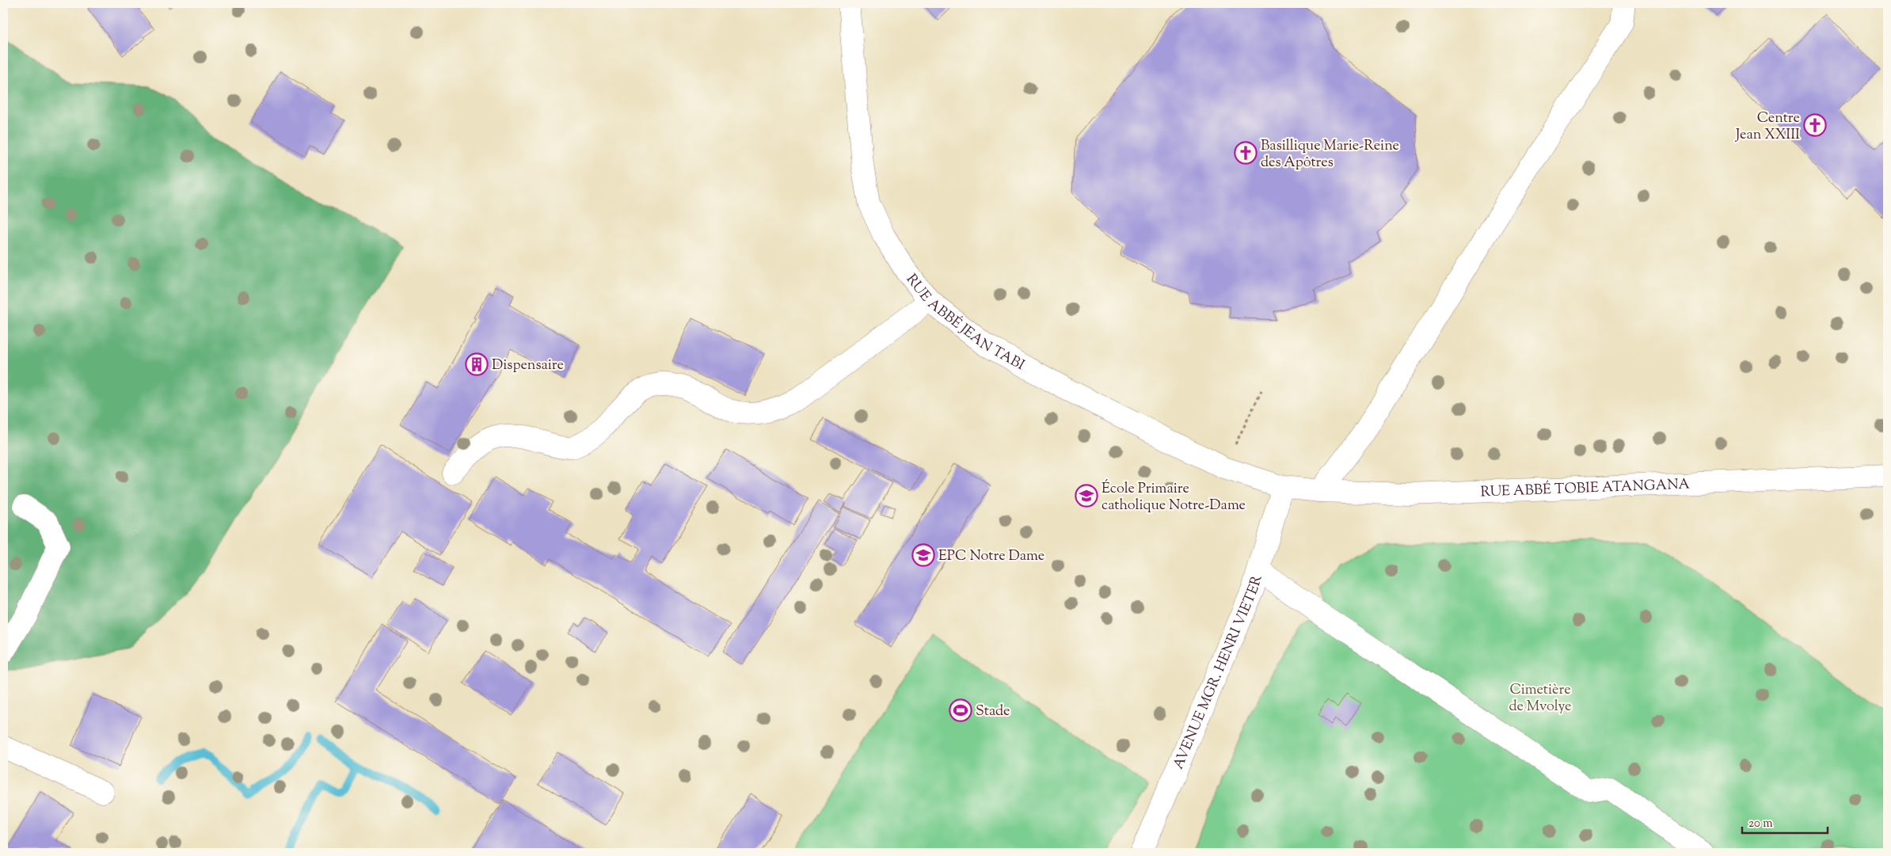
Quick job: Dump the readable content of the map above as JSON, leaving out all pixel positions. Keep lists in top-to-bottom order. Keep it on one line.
{"streets":{"main road":["RUE ABBÉ JEAN TABI","RUE ABBÉ TOBIE ATANGANA","AVENUE MGR. HENRI VIETER"]},"crossings":[["RUE ABBÉ JEAN TABI","RUE ABBÉ TOBIE ATANGANA"],["RUE ABBÉ JEAN TABI","AVENUE MGR. HENRI VIETER"],["RUE ABBÉ TOBIE ATANGANA","AVENUE MGR. HENRI VIETER"]],"parks":["Cimetière de Mvolye"],"places":{"church":["Centre Jean XXIII","Basillique Marie-Reine des Apôtres"],"building":["Dispensaire"],"school or university":["École Primaire catholique Notre-Dame","EPC Notre Dame"],"sports":["Stade"]},"scale_bar":"20 m"}
